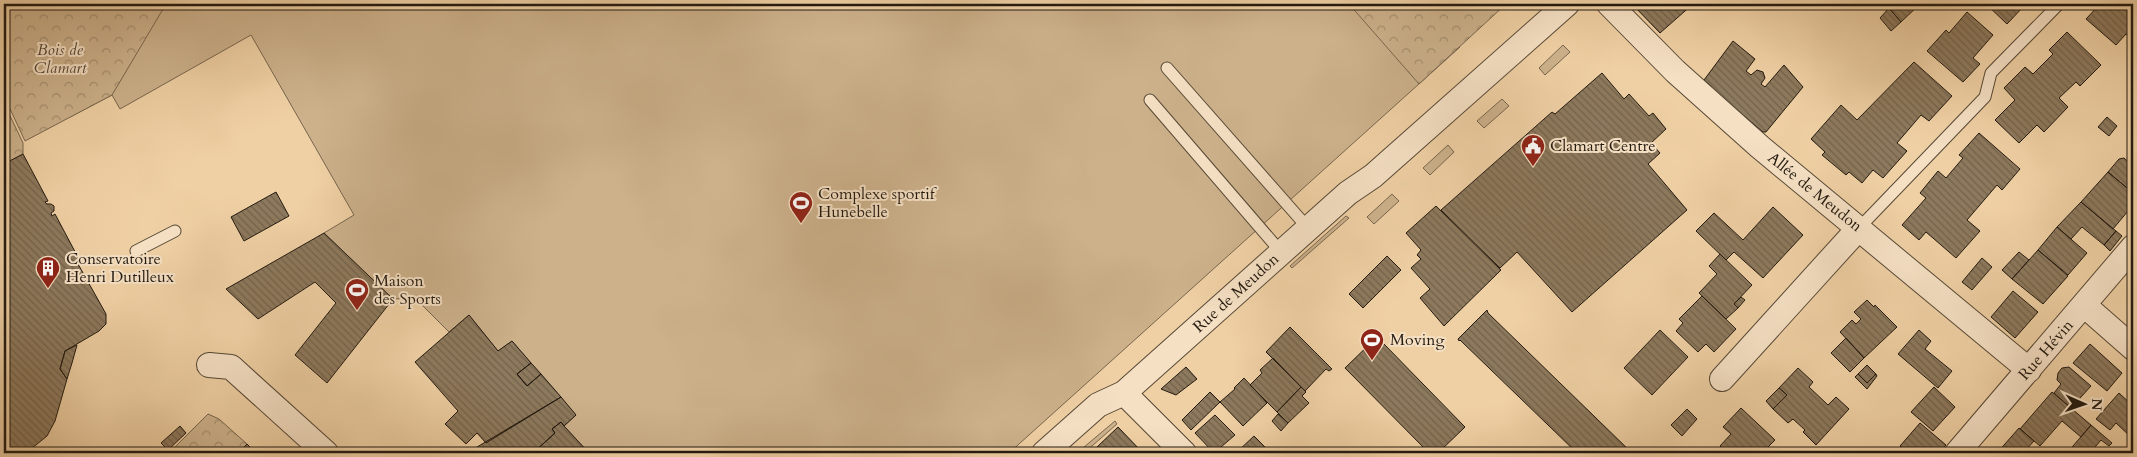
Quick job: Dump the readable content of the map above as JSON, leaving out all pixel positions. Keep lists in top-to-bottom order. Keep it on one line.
{"streets":{"street":["Allée de Meudon","Rue de Meudon","Rue Hévin"]},"crossings":[["Allée de Meudon","Rue Hévin"]],"parks":["Bois de Clamart"],"places":{"public building":["Clamart Centre"],"sports":["Complexe sportif Hunebelle","Maison des Sports","Moving"],"building":["Conservatoire Henri Dutilleux"]},"north":"right"}
